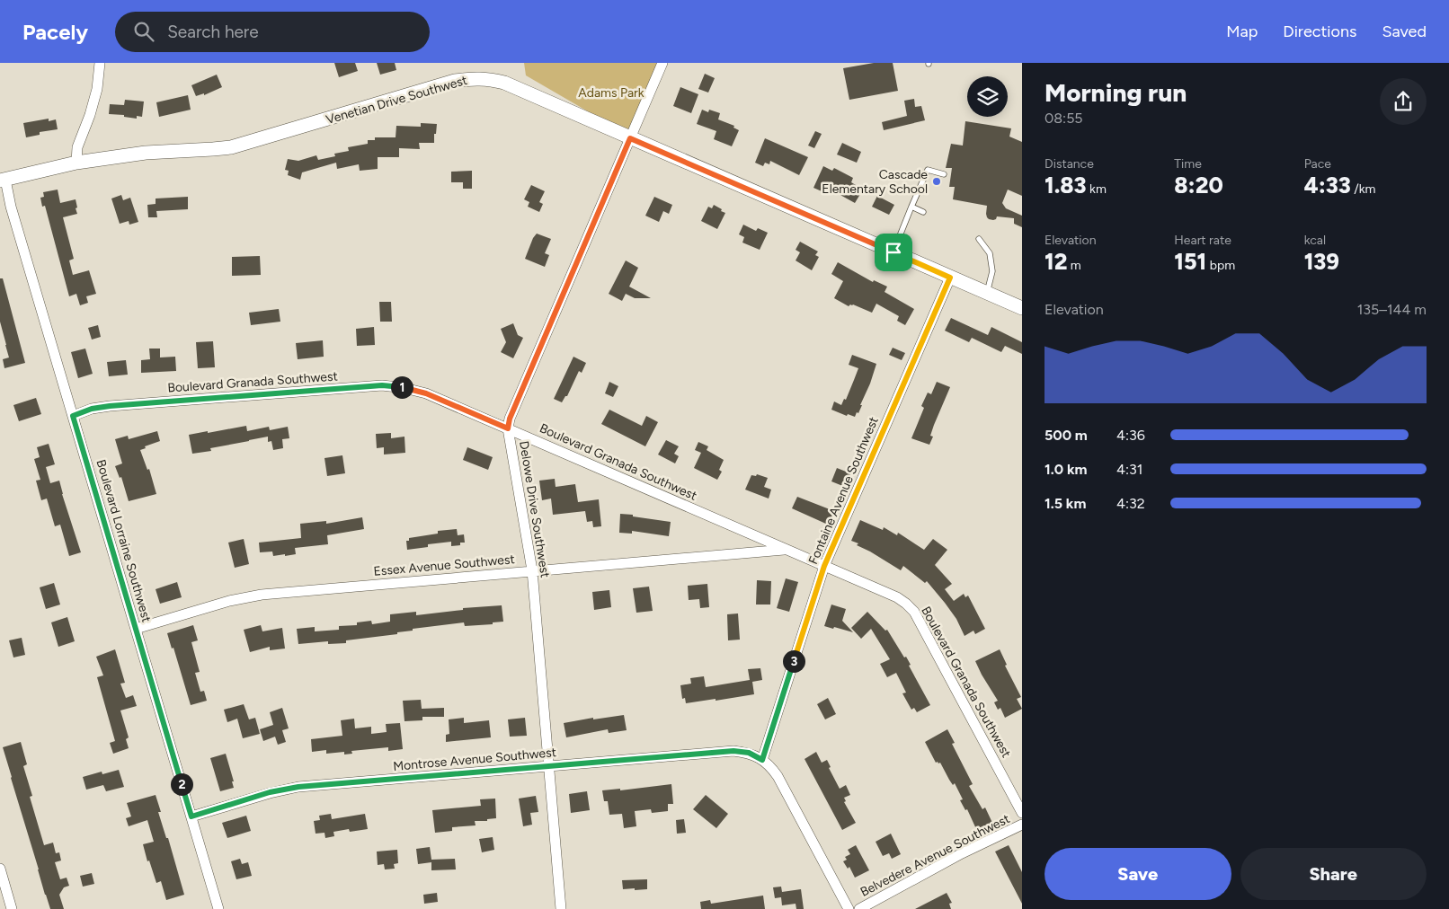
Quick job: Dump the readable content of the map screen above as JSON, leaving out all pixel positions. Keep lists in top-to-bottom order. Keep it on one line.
{"streets":{"street":["Venetian Drive Southwest","Boulevard Granada Southwest","Fontaine Avenue Southwest","Delowe Drive Southwest","Boulevard Lorraine Southwest","Essex Avenue Southwest","Montrose Avenue Southwest","Belvedere Avenue Southwest"]},"crossings":[["Venetian Drive Southwest","Fontaine Avenue Southwest"],["Venetian Drive Southwest","Delowe Drive Southwest"],["Venetian Drive Southwest","Boulevard Lorraine Southwest"],["Boulevard Granada Southwest","Fontaine Avenue Southwest"],["Boulevard Granada Southwest","Delowe Drive Southwest"],["Boulevard Granada Southwest","Boulevard Lorraine Southwest"],["Boulevard Granada Southwest","Essex Avenue Southwest"],["Fontaine Avenue Southwest","Montrose Avenue Southwest"],["Delowe Drive Southwest","Essex Avenue Southwest"],["Delowe Drive Southwest","Montrose Avenue Southwest"],["Boulevard Lorraine Southwest","Essex Avenue Southwest"],["Boulevard Lorraine Southwest","Montrose Avenue Southwest"]],"parks":["Adams Park"],"places":["Cascade Elementary School"],"page":{"header":"Pacely","search":"Search here","nav":["Map","Directions","Saved"],"heading":["Morning run","08:55"],"stats":[["Distance","1.83 km"],["Time","8:20"],["Pace","4:33 /km"],["Elevation","12 m"],["Heart rate","151 bpm"],["kcal","139"]],"chart":["Elevation","135–144 m"],"pins":["1","3","2"],"list":[{"name":"500 m","note":"4:36"},{"name":"1.0 km","note":"4:31"},{"name":"1.5 km","note":"4:32"}],"buttons":["Save","Share"]}}
